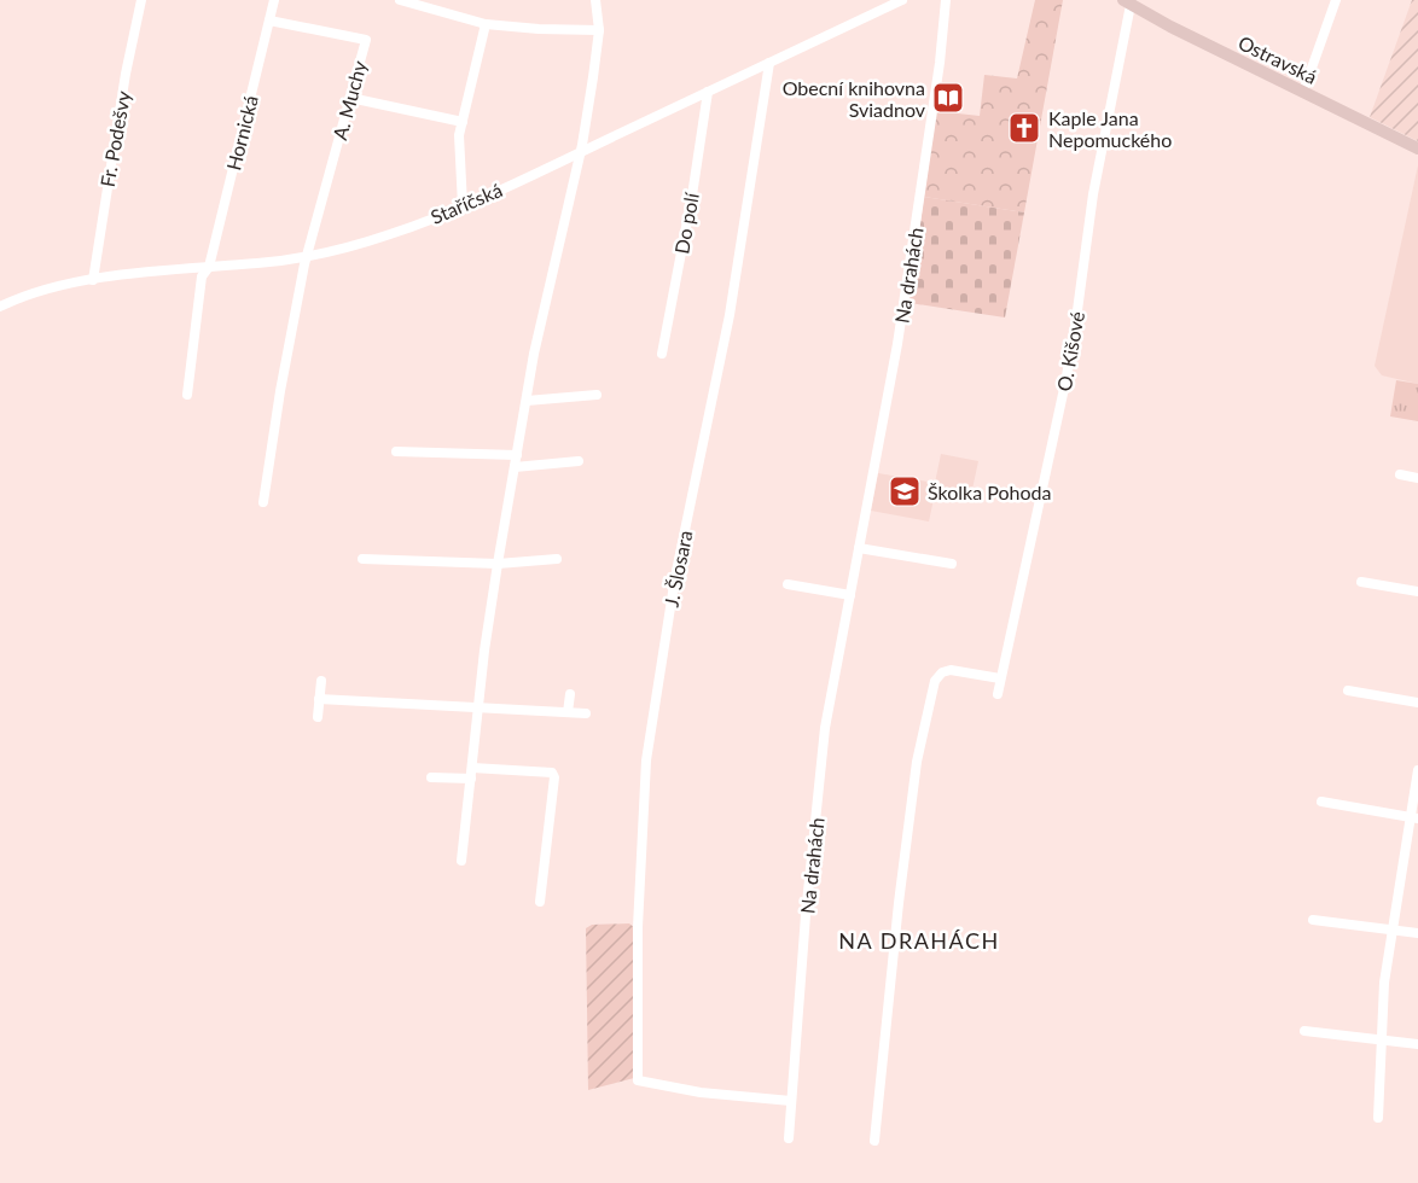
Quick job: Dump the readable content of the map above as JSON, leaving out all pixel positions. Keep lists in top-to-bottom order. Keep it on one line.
{"streets":{"street":["Ostravská","A. Muchy","Hornická","Fr. Podešvy","Staříčská","Do polí","Na drahách","O. Kišové","J. Šlosara"]},"crossings":[["Ostravská","O. Kišové"],["A. Muchy","Hornická"],["A. Muchy","Staříčská"],["Hornická","Staříčská"],["Fr. Podešvy","Staříčská"],["Staříčská","Do polí"],["Staříčská","J. Šlosara"],["Na drahách","J. Šlosara"]],"districts":["NA DRAHÁCH"],"places":{"library":["Obecní knihovna Sviadnov"],"church":["Kaple Jana Nepomuckého"],"school or university":["Školka Pohoda"]}}
